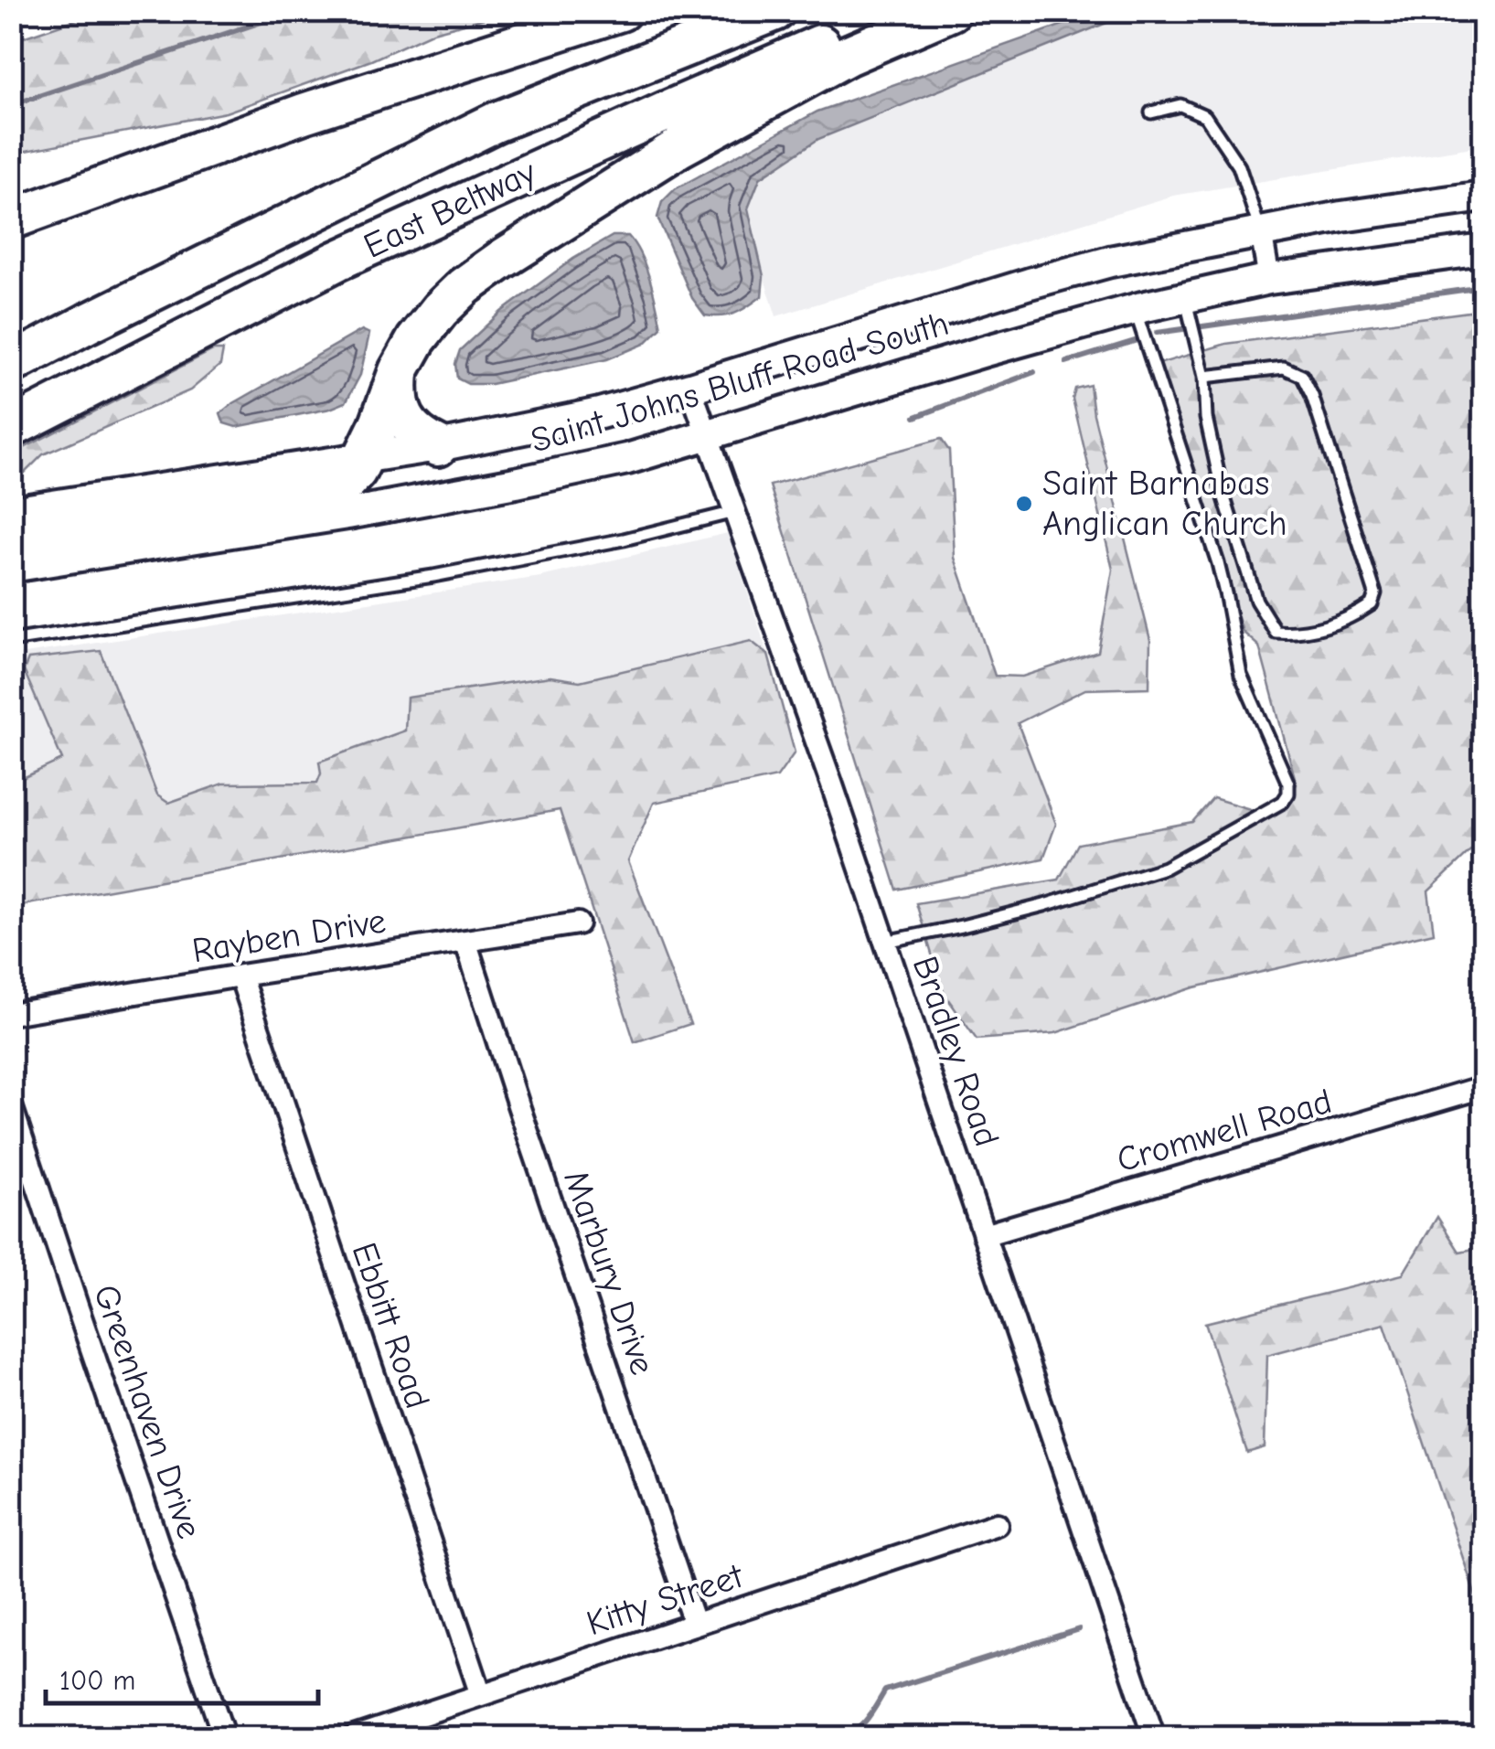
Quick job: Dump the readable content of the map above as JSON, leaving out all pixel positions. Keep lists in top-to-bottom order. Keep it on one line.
{"streets":{"highway":["East Beltway"],"main road":["Saint Johns Bluff Road South"],"street":["Rayben Drive","Bradley Road","Cromwell Road","Marbury Drive","Ebbitt Road","Greenhaven Drive","Kitty Street"]},"crossings":[["Saint Johns Bluff Road South","Bradley Road"],["Rayben Drive","Marbury Drive"],["Rayben Drive","Ebbitt Road"],["Bradley Road","Cromwell Road"],["Marbury Drive","Kitty Street"],["Ebbitt Road","Kitty Street"]],"places":["Saint Barnabas Anglican Church"],"scale_bar":"100 m"}
